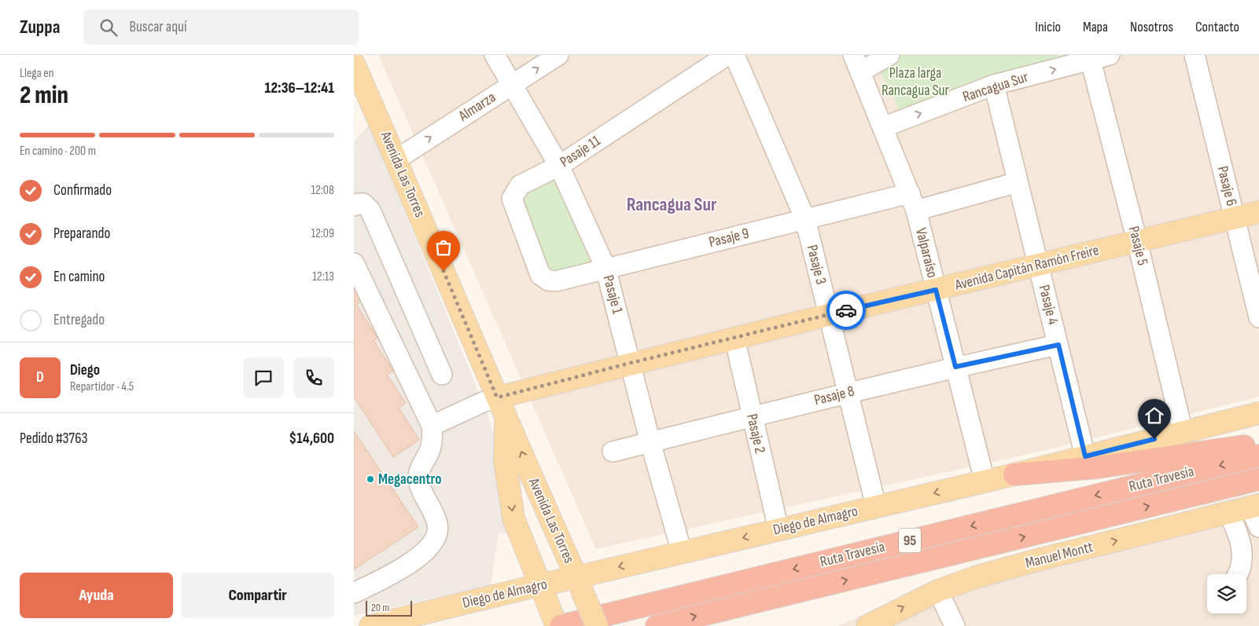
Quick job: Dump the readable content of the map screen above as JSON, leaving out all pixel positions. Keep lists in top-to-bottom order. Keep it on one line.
{"streets":{"highway":["Ruta Travesía","95"],"main road":["Avenida Las Torres","Avenida Capitán Ramón Freire","Diego de Almagro","Manuel Montt"],"street":["Rancagua Sur","Almarza","Pasaje 11","Pasaje 6","Pasaje 9","Pasaje 5","Valparaíso","Pasaje 3","Pasaje 1","Pasaje 4","Pasaje 8","Pasaje 2"]},"crossings":[["Rancagua Sur","Pasaje 5"],["Rancagua Sur","Valparaíso"],["Rancagua Sur","Pasaje 4"],["Almarza","Avenida Las Torres"],["Almarza","Pasaje 1"],["Pasaje 11","Pasaje 9"],["Pasaje 11","Pasaje 1"],["Avenida Las Torres","Avenida Capitán Ramón Freire"],["Avenida Las Torres","Diego de Almagro"],["Pasaje 6","Avenida Capitán Ramón Freire"],["Pasaje 9","Valparaíso"],["Pasaje 9","Pasaje 3"],["Pasaje 9","Pasaje 1"],["Pasaje 9","Pasaje 4"],["Pasaje 5","Avenida Capitán Ramón Freire"],["Pasaje 5","Diego de Almagro"],["Valparaíso","Avenida Capitán Ramón Freire"],["Valparaíso","Pasaje 8"],["Valparaíso","Diego de Almagro"],["Pasaje 3","Avenida Capitán Ramón Freire"],["Pasaje 3","Pasaje 8"],["Pasaje 3","Diego de Almagro"],["Avenida Capitán Ramón Freire","Pasaje 1"],["Avenida Capitán Ramón Freire","Pasaje 4"],["Avenida Capitán Ramón Freire","Pasaje 2"],["Pasaje 1","Pasaje 8"],["Pasaje 1","Diego de Almagro"],["Pasaje 4","Pasaje 8"],["Pasaje 4","Diego de Almagro"],["Pasaje 8","Pasaje 2"],["Pasaje 2","Diego de Almagro"]],"one_way":["Rancagua Sur","Almarza","Manuel Montt"],"districts":["Rancagua Sur"],"parks":["Plaza larga Rancagua Sur"],"places":["Megacentro"],"scale_bar":"20 m","page":{"header":"Zuppa","search":"Buscar aquí","nav":["Inicio","Mapa","Nosotros","Contacto"],"heading":["2 min","Llega en","12:36–12:41"],"panel":["Diego","Repartidor · 4.5","Pedido #3763","$14,600"],"bar":"En camino · 200 m","list":[["Confirmado","12:08"],["Preparando","12:09"],["En camino","12:13"],"Entregado"],"round":"D","buttons":["Ayuda","Compartir"],"scale":"20 m"}}
